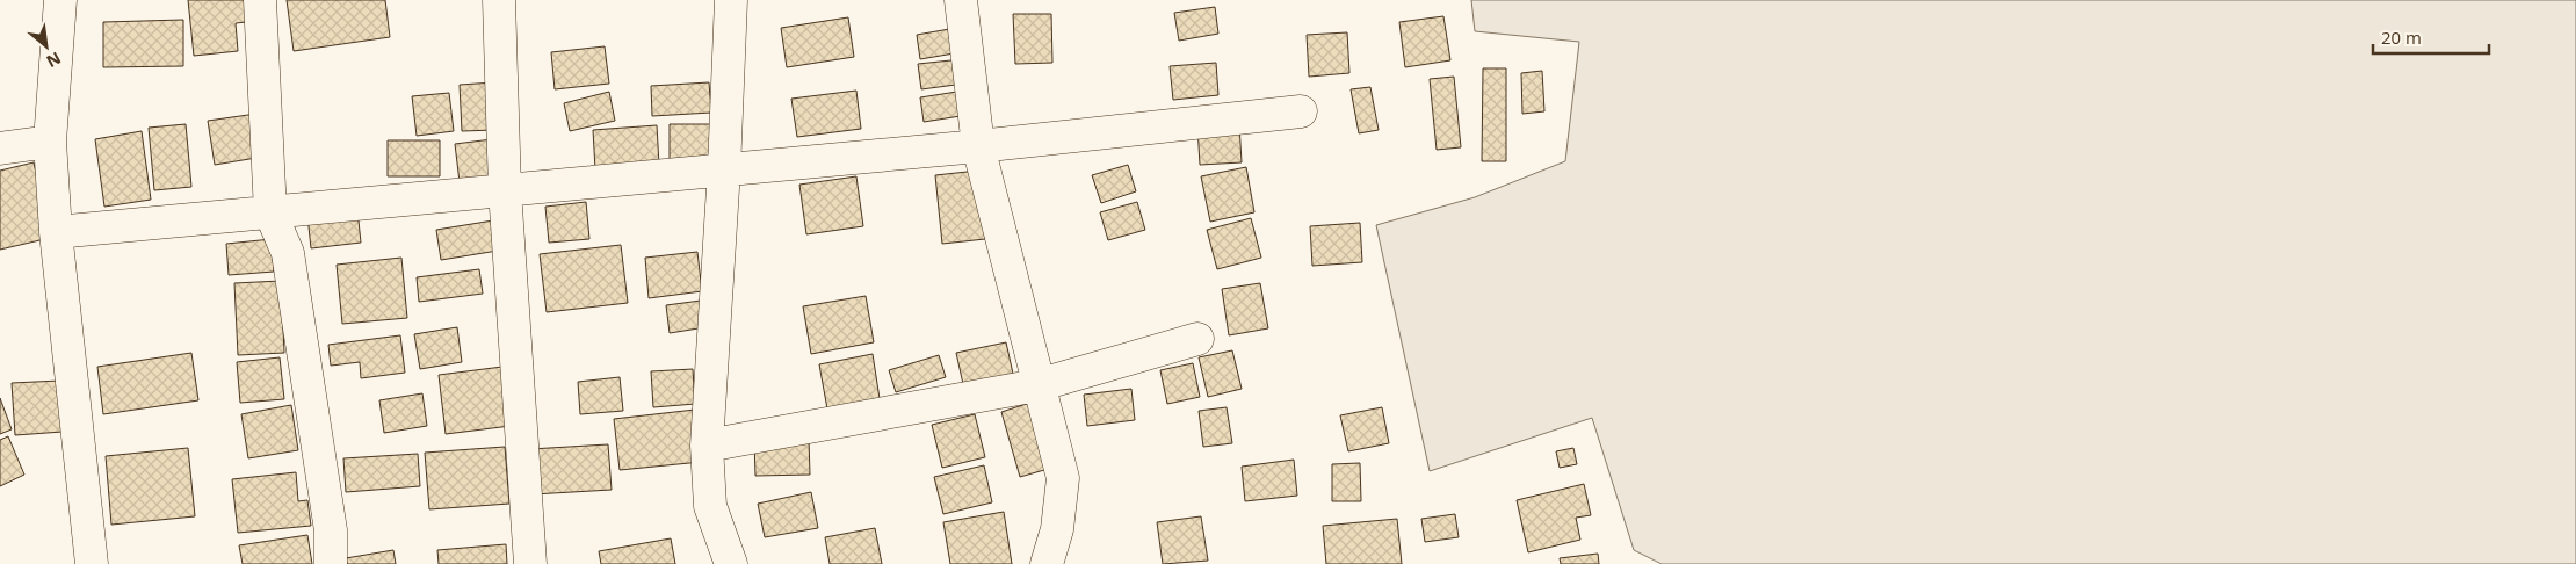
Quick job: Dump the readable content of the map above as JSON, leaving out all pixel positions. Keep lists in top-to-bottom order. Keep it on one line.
{"scale_bar":"20 m","north":"bottom right"}
